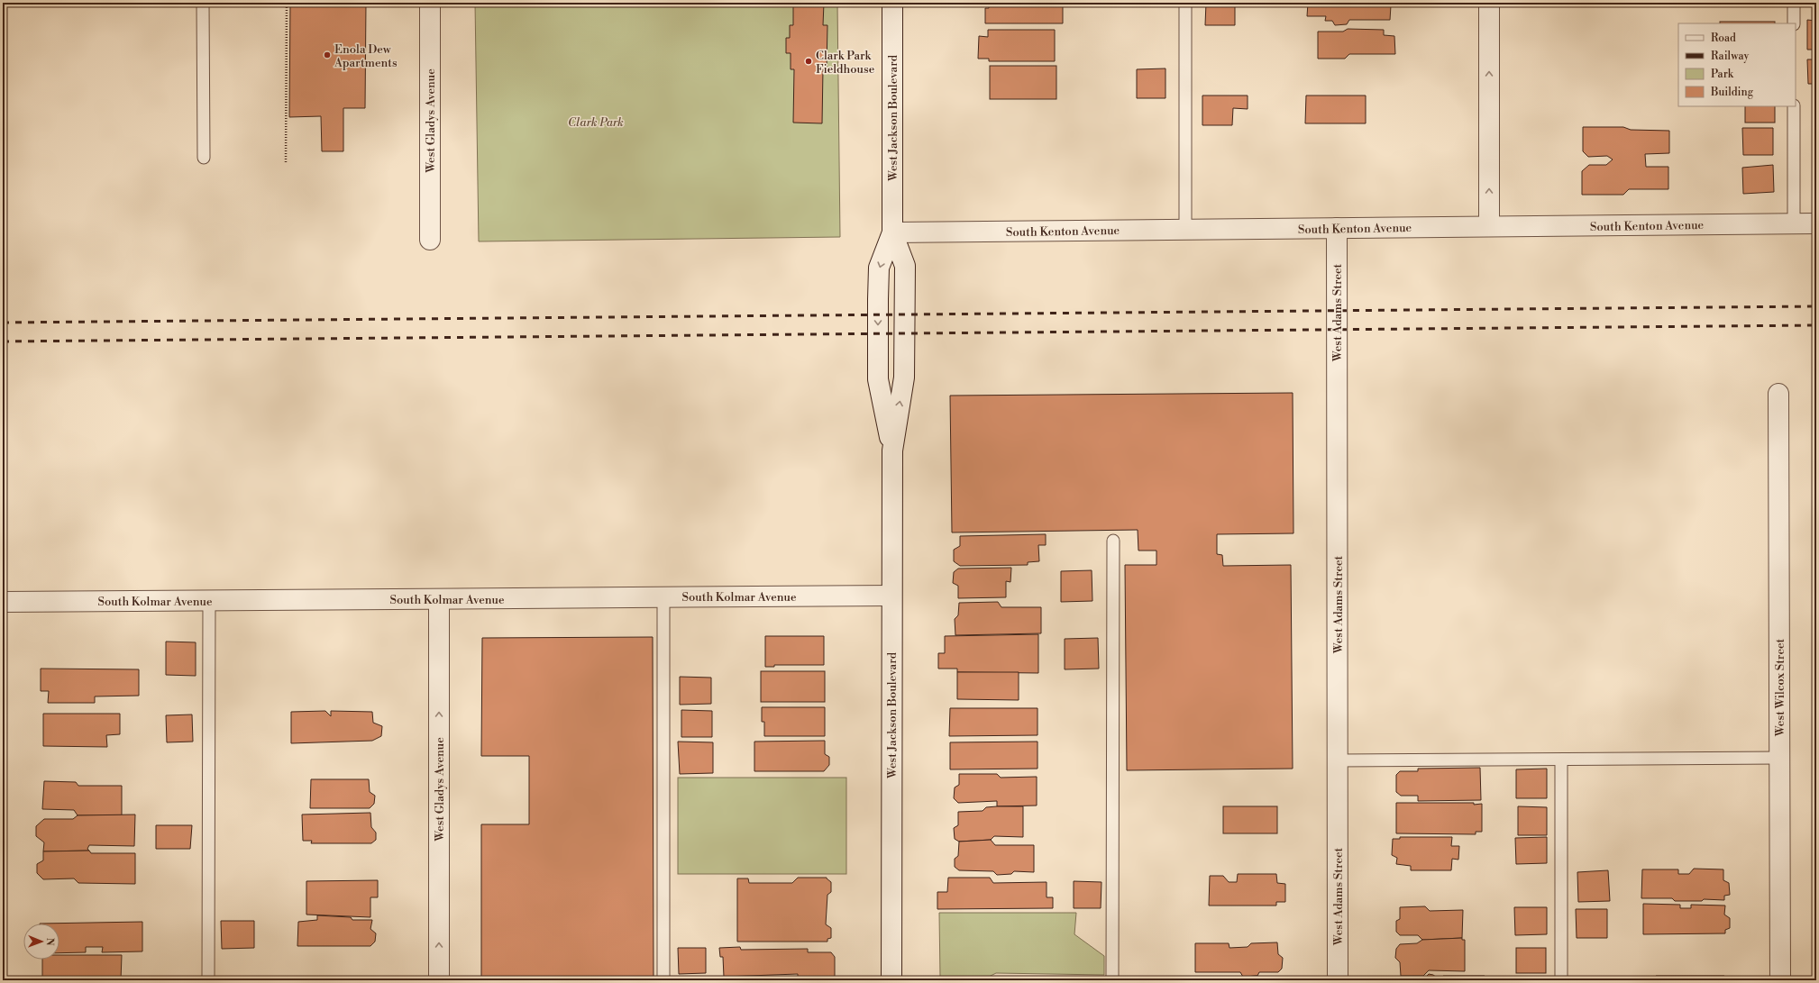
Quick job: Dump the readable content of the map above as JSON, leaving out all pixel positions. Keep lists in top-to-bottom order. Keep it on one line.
{"streets":{"street":["West Jackson Boulevard","West Gladys Avenue","South Kenton Avenue","West Adams Street","South Kolmar Avenue","West Wilcox Street"]},"crossings":[["West Jackson Boulevard","South Kenton Avenue"],["West Jackson Boulevard","South Kolmar Avenue"],["West Gladys Avenue","South Kolmar Avenue"],["South Kenton Avenue","West Adams Street"]],"one_way":["West Gladys Avenue"],"parks":["Clark Park"],"places":["Enola Dew Apartments","Clark Park Fieldhouse"],"legend":["Road","Railway","Park","Building"],"north":"right"}
